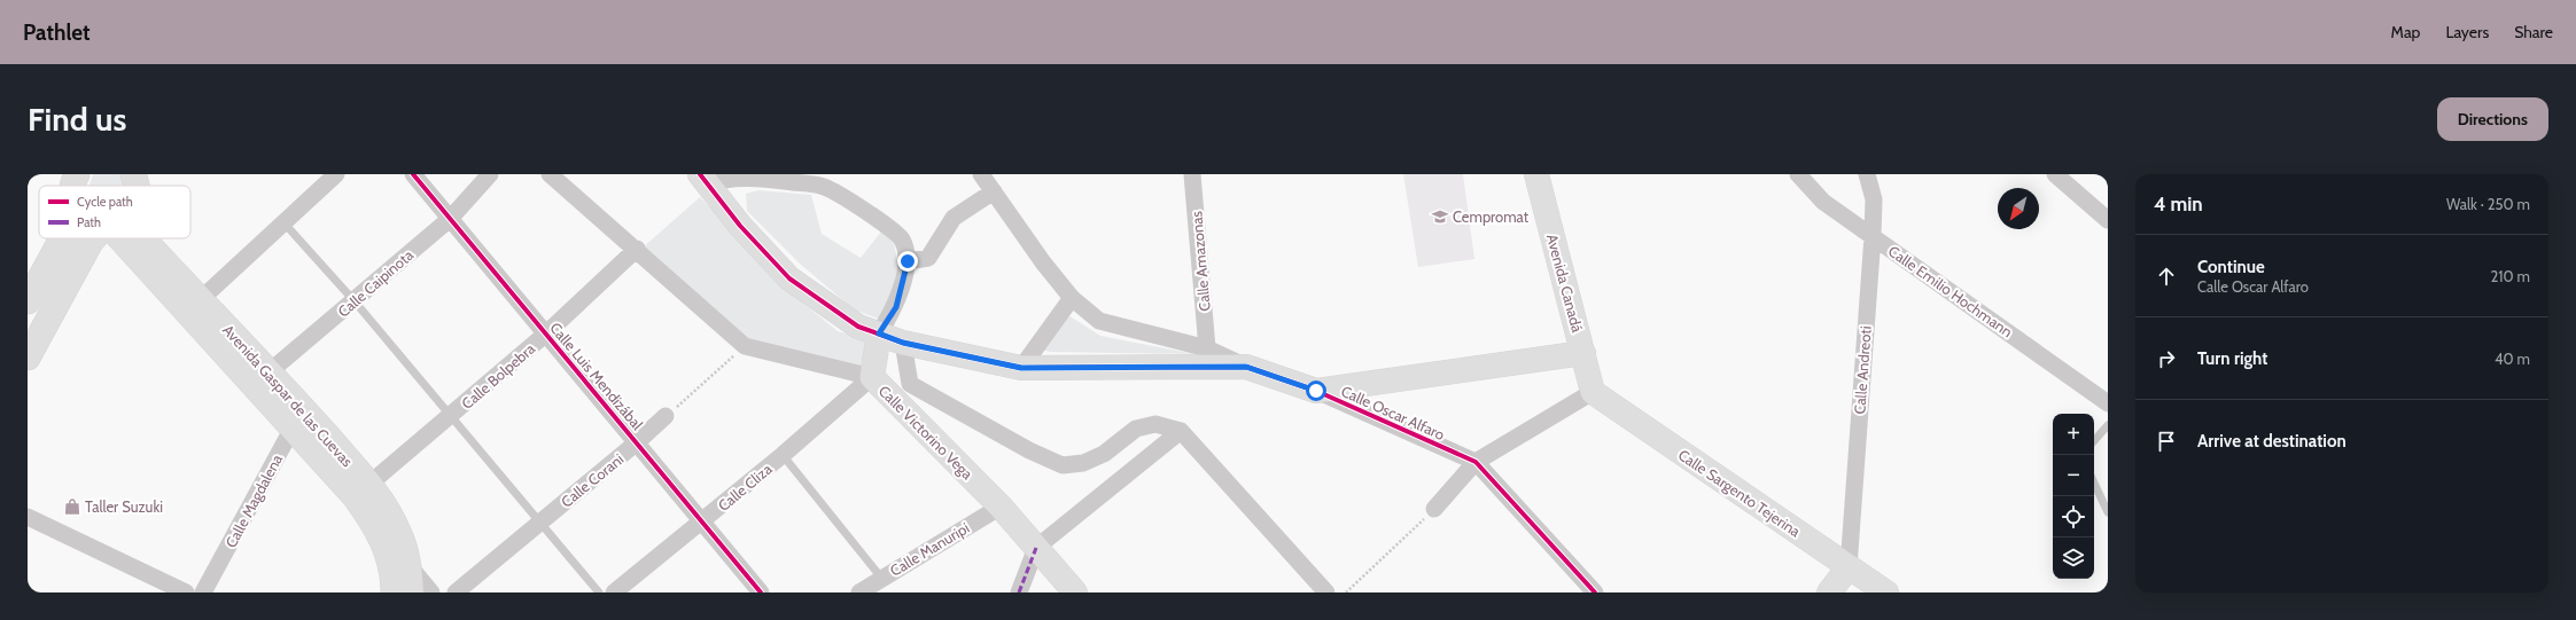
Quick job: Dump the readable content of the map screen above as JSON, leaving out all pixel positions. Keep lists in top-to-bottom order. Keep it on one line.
{"streets":{"main road":["Avenida Gaspar de las Cuevas"],"street":["Calle Amazonas","Calle Caipinota","Avenida Canadá","Calle Emilio Hochmann","Calle Andreoti","Calle Bolpebra","Calle Luis Mendizábal","Calle Oscar Alfaro","Calle Victorino Vega","Calle Corani","Calle Cliza","Calle Sargento Tejerina","Calle Magdalena","Calle Manuripi"]},"crossings":[["Calle Caipinota","Calle Luis Mendizábal"],["Calle Caipinota","Avenida Gaspar de las Cuevas"],["Avenida Canadá","Calle Sargento Tejerina"],["Calle Emilio Hochmann","Calle Andreoti"],["Calle Andreoti","Calle Sargento Tejerina"],["Calle Bolpebra","Calle Luis Mendizábal"],["Calle Bolpebra","Avenida Gaspar de las Cuevas"],["Calle Bolpebra","Calle Victorino Vega"],["Calle Luis Mendizábal","Calle Corani"],["Calle Luis Mendizábal","Calle Cliza"],["Avenida Gaspar de las Cuevas","Calle Magdalena"],["Calle Victorino Vega","Calle Cliza"],["Calle Victorino Vega","Calle Manuripi"]],"places":{"school or university":["Cempromat"],"shop":["Taller Suzuki"]},"legend":["Cycle path","Path"],"north":"bottom left","page":{"header":"Pathlet","nav":["Map","Layers","Share"],"buttons":"Directions","title":"Find us","heading":["4 min","Walk · 250 m"],"list":[["Continue","Calle Oscar Alfaro","210 m"],["Turn right","40 m"],"Arrive at destination"],"map_buttons":["+","−"]}}
